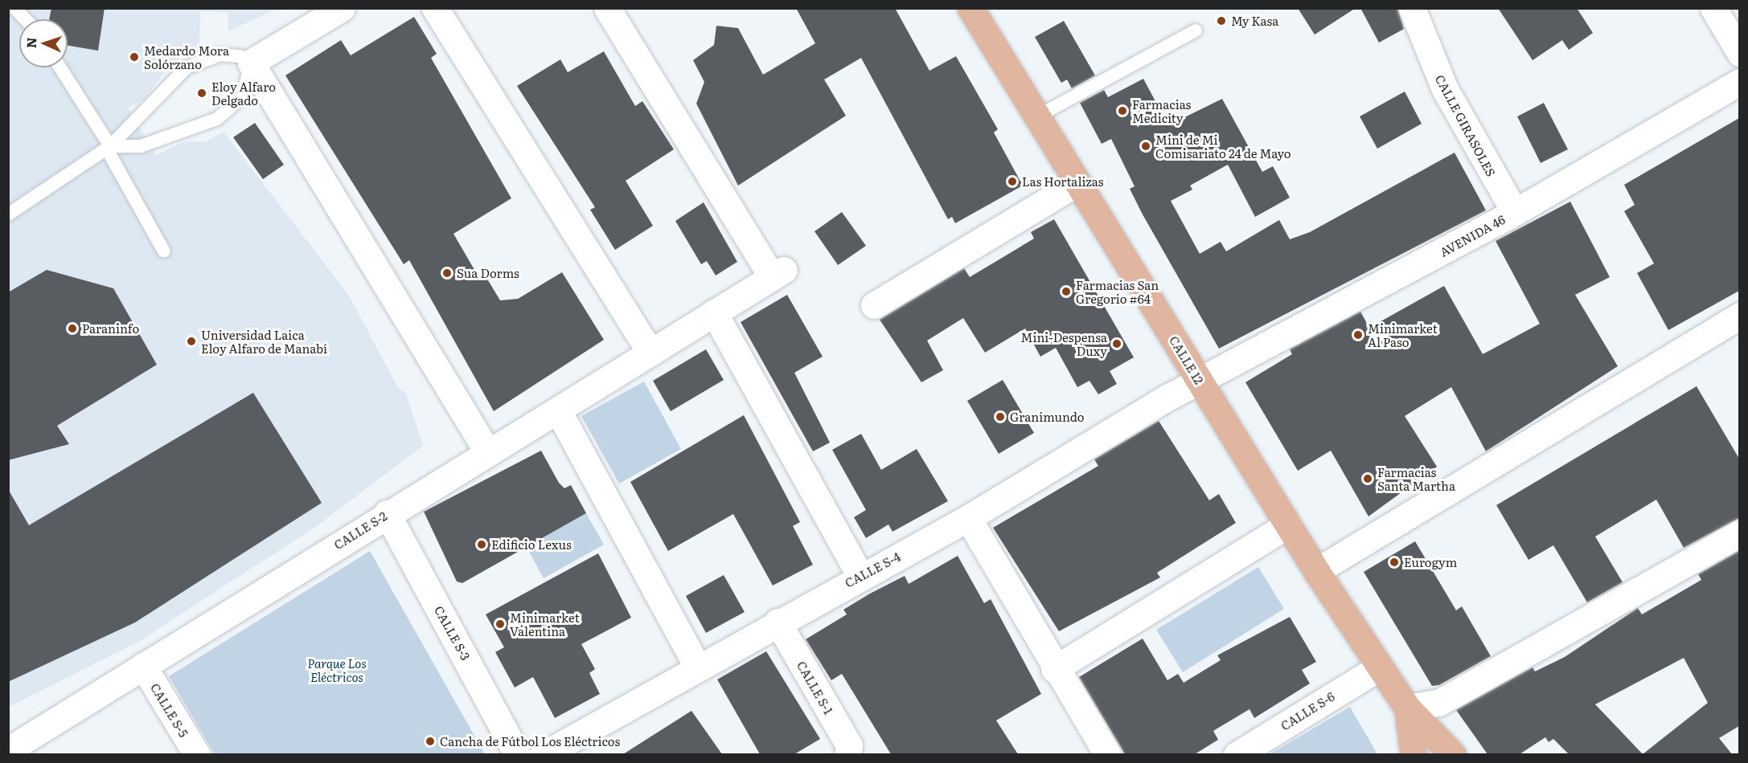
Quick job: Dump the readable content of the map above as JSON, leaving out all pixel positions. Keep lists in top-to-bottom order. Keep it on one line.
{"streets":{"main road":["CALLE 12"],"street":["CALLE GIRASOLES","AVENIDA 46","CALLE S-2","CALLE S-4","CALLE S-3","CALLE S-1","CALLE S-5","CALLE S-6"]},"crossings":[["CALLE GIRASOLES","AVENIDA 46"],["AVENIDA 46","CALLE 12"],["AVENIDA 46","CALLE S-4"],["CALLE 12","CALLE S-4"],["CALLE 12","CALLE S-6"],["CALLE S-2","CALLE S-3"],["CALLE S-2","CALLE S-5"],["CALLE S-4","CALLE S-3"],["CALLE S-4","CALLE S-1"]],"parks":["Parque Los Eléctricos"],"places":["My Kasa","Medardo Mora Solórzano","Eloy Alfaro Delgado","Farmacias Medicity","Mini de Mi Comisariato 24 de Mayo","Las Hortalizas","Sua Dorms","Farmacias San Gregorio #64","Paraninfo","Minimarket Al Paso","Universidad Laica Eloy Alfaro de Manabí","Mini-Despensa Duxy","Granimundo","Farmacias Santa Martha","Edificio Lexus","Eurogym","Minimarket Valentina","Cancha de Fútbol Los Eléctricos"],"north":"left"}
